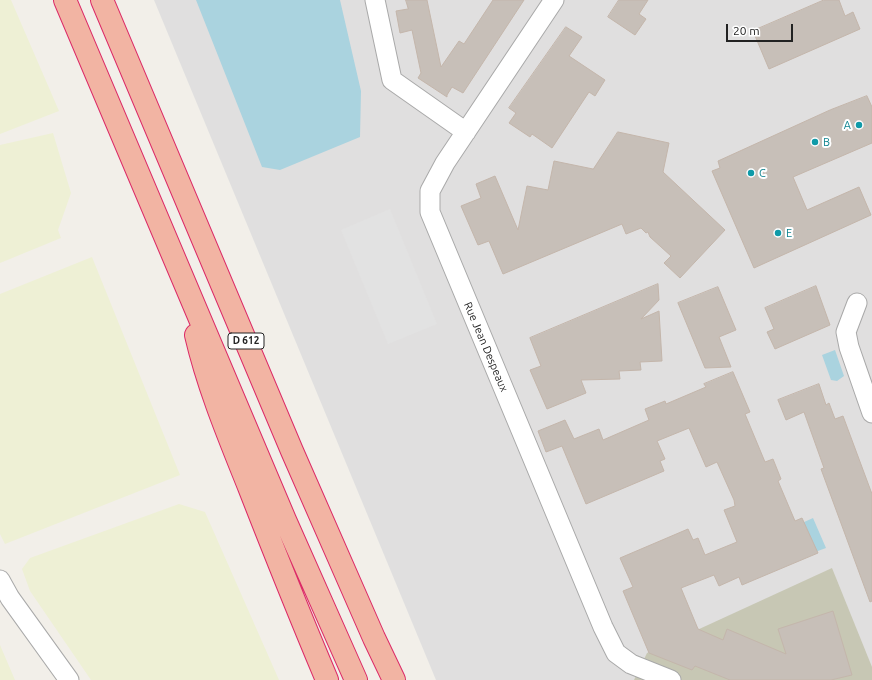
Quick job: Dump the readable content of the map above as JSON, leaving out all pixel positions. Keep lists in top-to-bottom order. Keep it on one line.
{"streets":{"highway":["D 612"],"street":["Rue Jean Despeaux"]},"places":["A","B","C","E"],"scale_bar":"20 m"}
